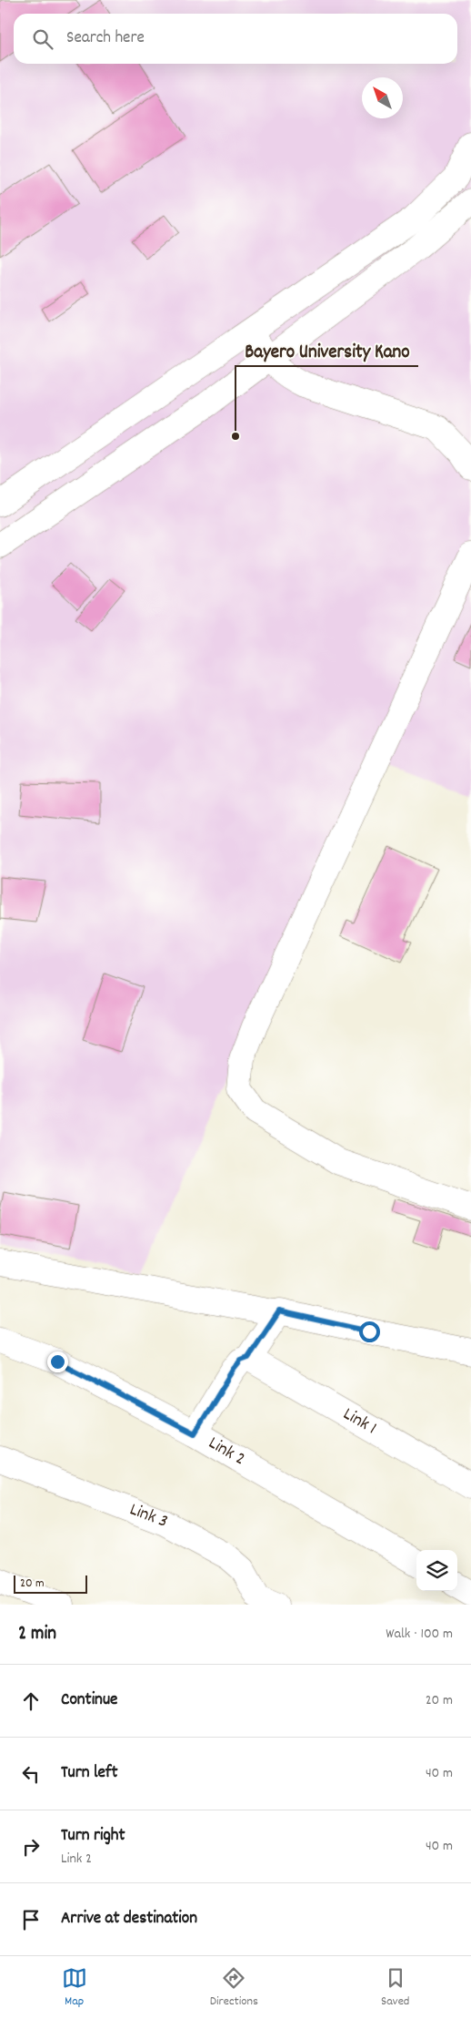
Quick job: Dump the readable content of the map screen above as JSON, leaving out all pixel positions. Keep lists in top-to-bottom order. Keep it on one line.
{"streets":{"street":["Link 1","Link 2","Link 3"]},"places":["Bayero University Kano"],"scale_bar":"20 m","north":"top left","page":{"search":"Search here","scale":"20 m","heading":["2 min","Walk · 100 m"],"list":[["Continue","20 m"],["Turn left","40 m"],["Turn right","Link 2","40 m"],"Arrive at destination"],"nav":["Map","Directions","Saved"]}}
